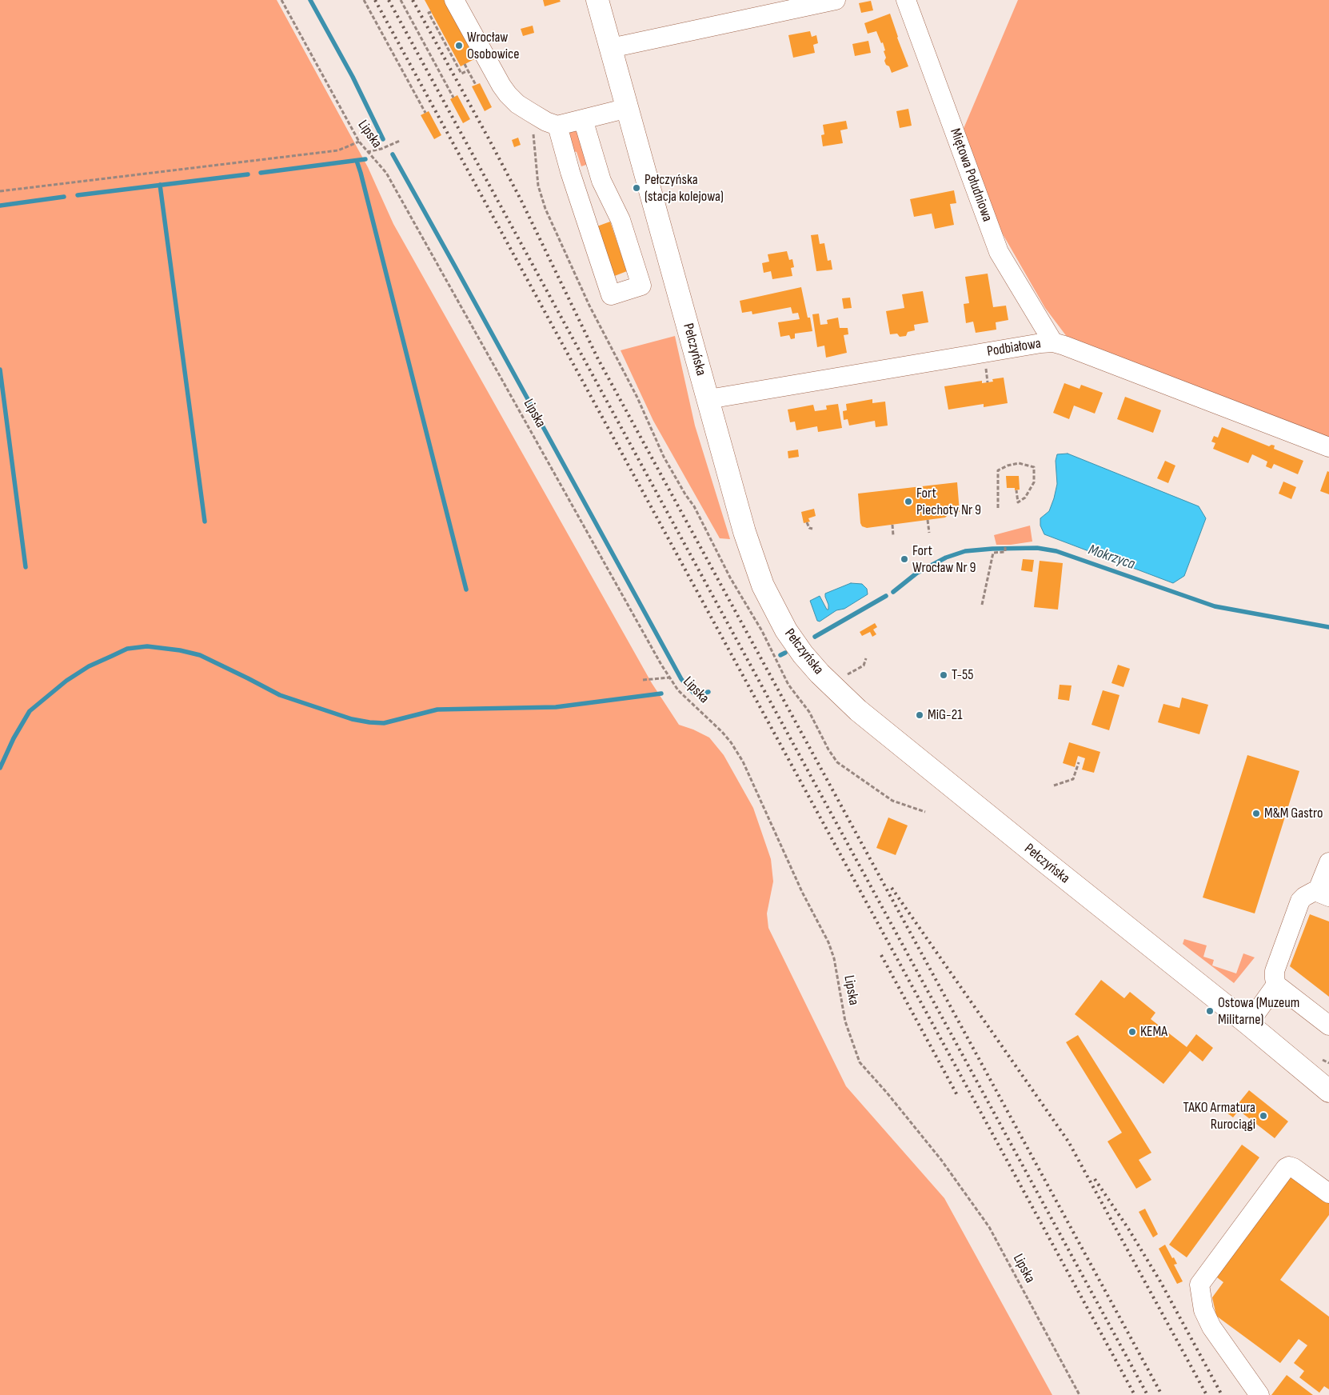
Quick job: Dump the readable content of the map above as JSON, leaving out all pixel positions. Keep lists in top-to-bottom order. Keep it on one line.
{"streets":{"main road":["Pełczyńska"],"street":["Miętowa Południowa","Podbiałowa"],"path":["Lipska"]},"crossings":[["Miętowa Południowa","Podbiałowa"],["Podbiałowa","Pełczyńska"]],"water":["Mokrzyca"],"places":["Wrocław Osobowice","Pełczyńska (stacja kolejowa)","Fort Piechoty Nr 9","Fort Wrocław Nr 9","T-55","MiG-21","M&M Gastro","Ostowa (Muzeum Militarne)","KEMA","TAKO Armatura Rurociągi"]}
